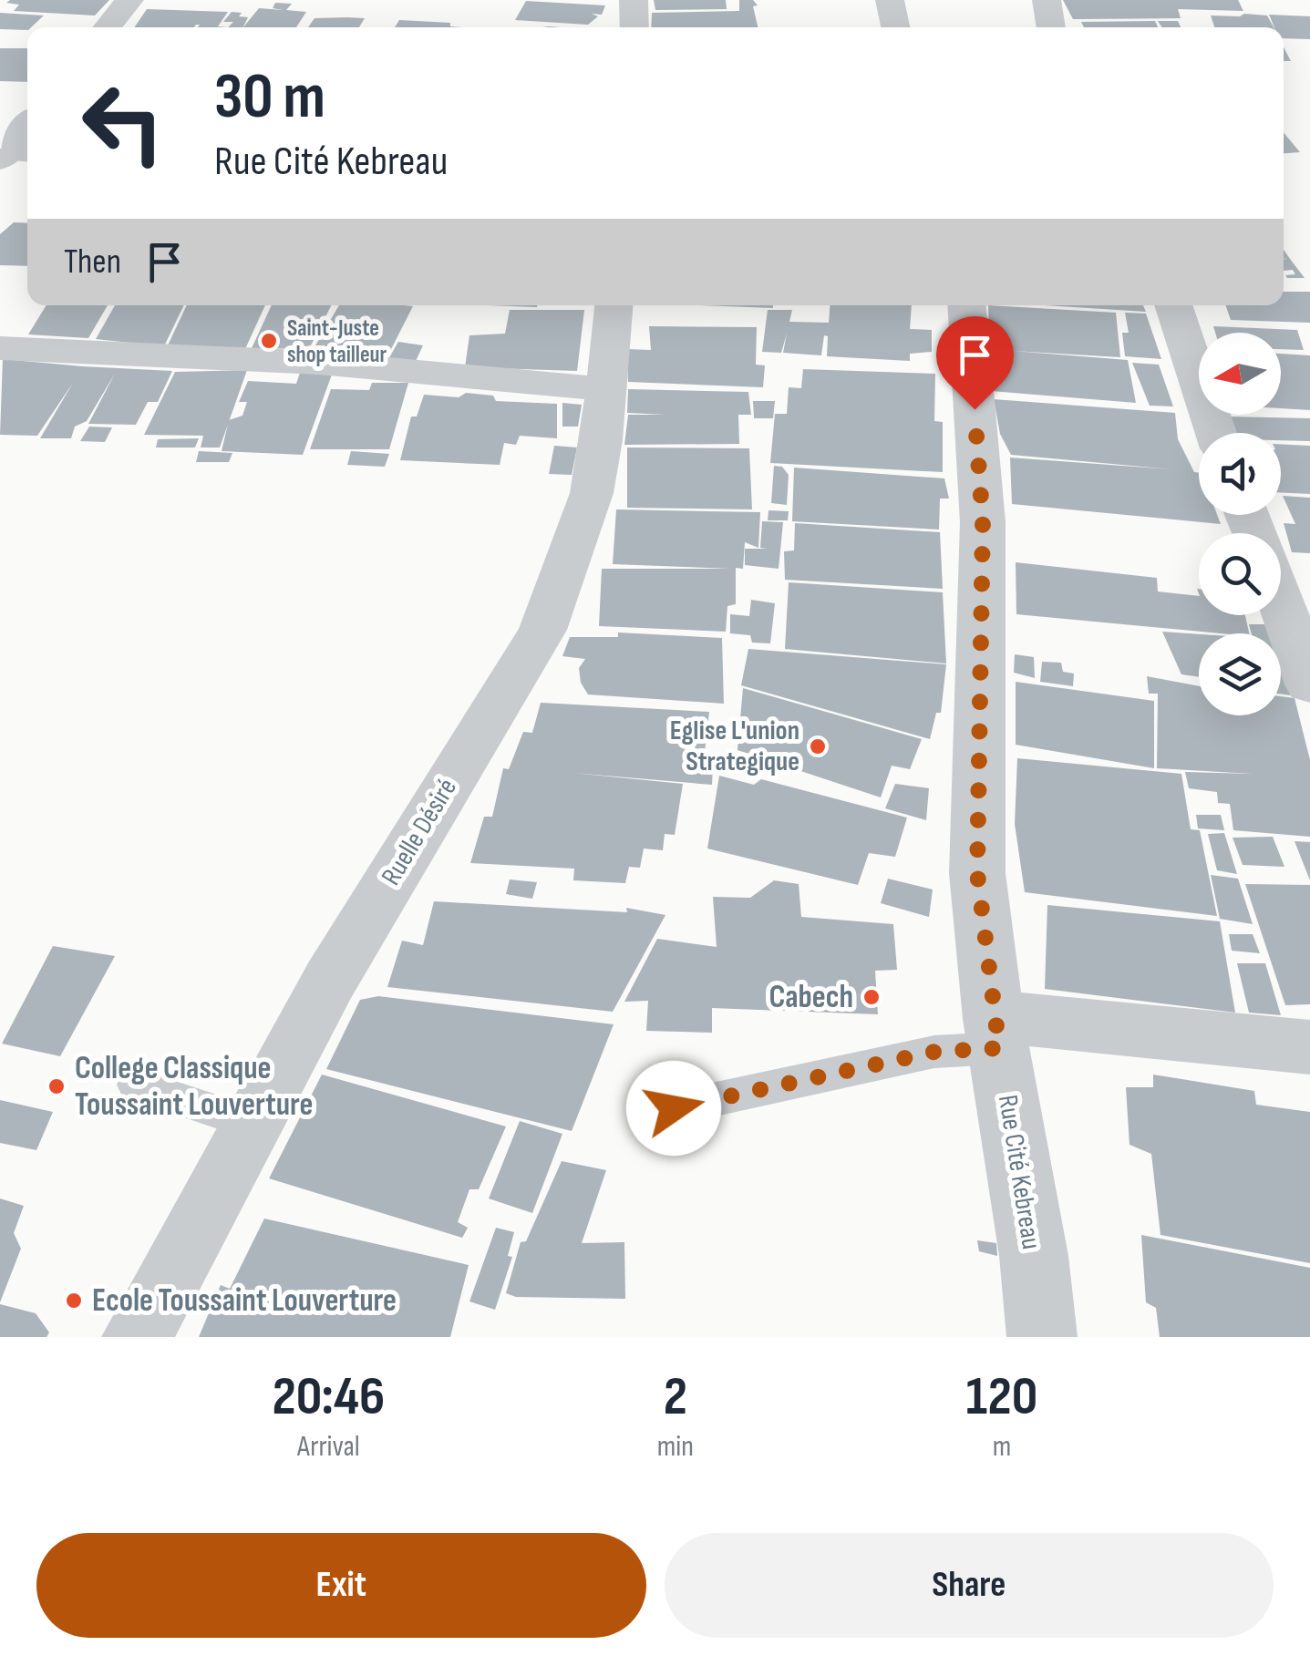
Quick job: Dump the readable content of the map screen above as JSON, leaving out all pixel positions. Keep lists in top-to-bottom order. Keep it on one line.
{"streets":{"street":["Ruelle Désiré","Rue Cité Kebreau"]},"places":["Saint-Juste shop tailleur","Eglise L'union Strategique","Cabech","College Classique Toussaint Louverture","Ecole Toussaint Louverture"],"north":"left","page":{"turn":["30 m","Rue Cité Kebreau"],"then":"Then","eta":["20:46","Arrival","2","min","120","m"],"buttons":["Exit","Share"]}}
